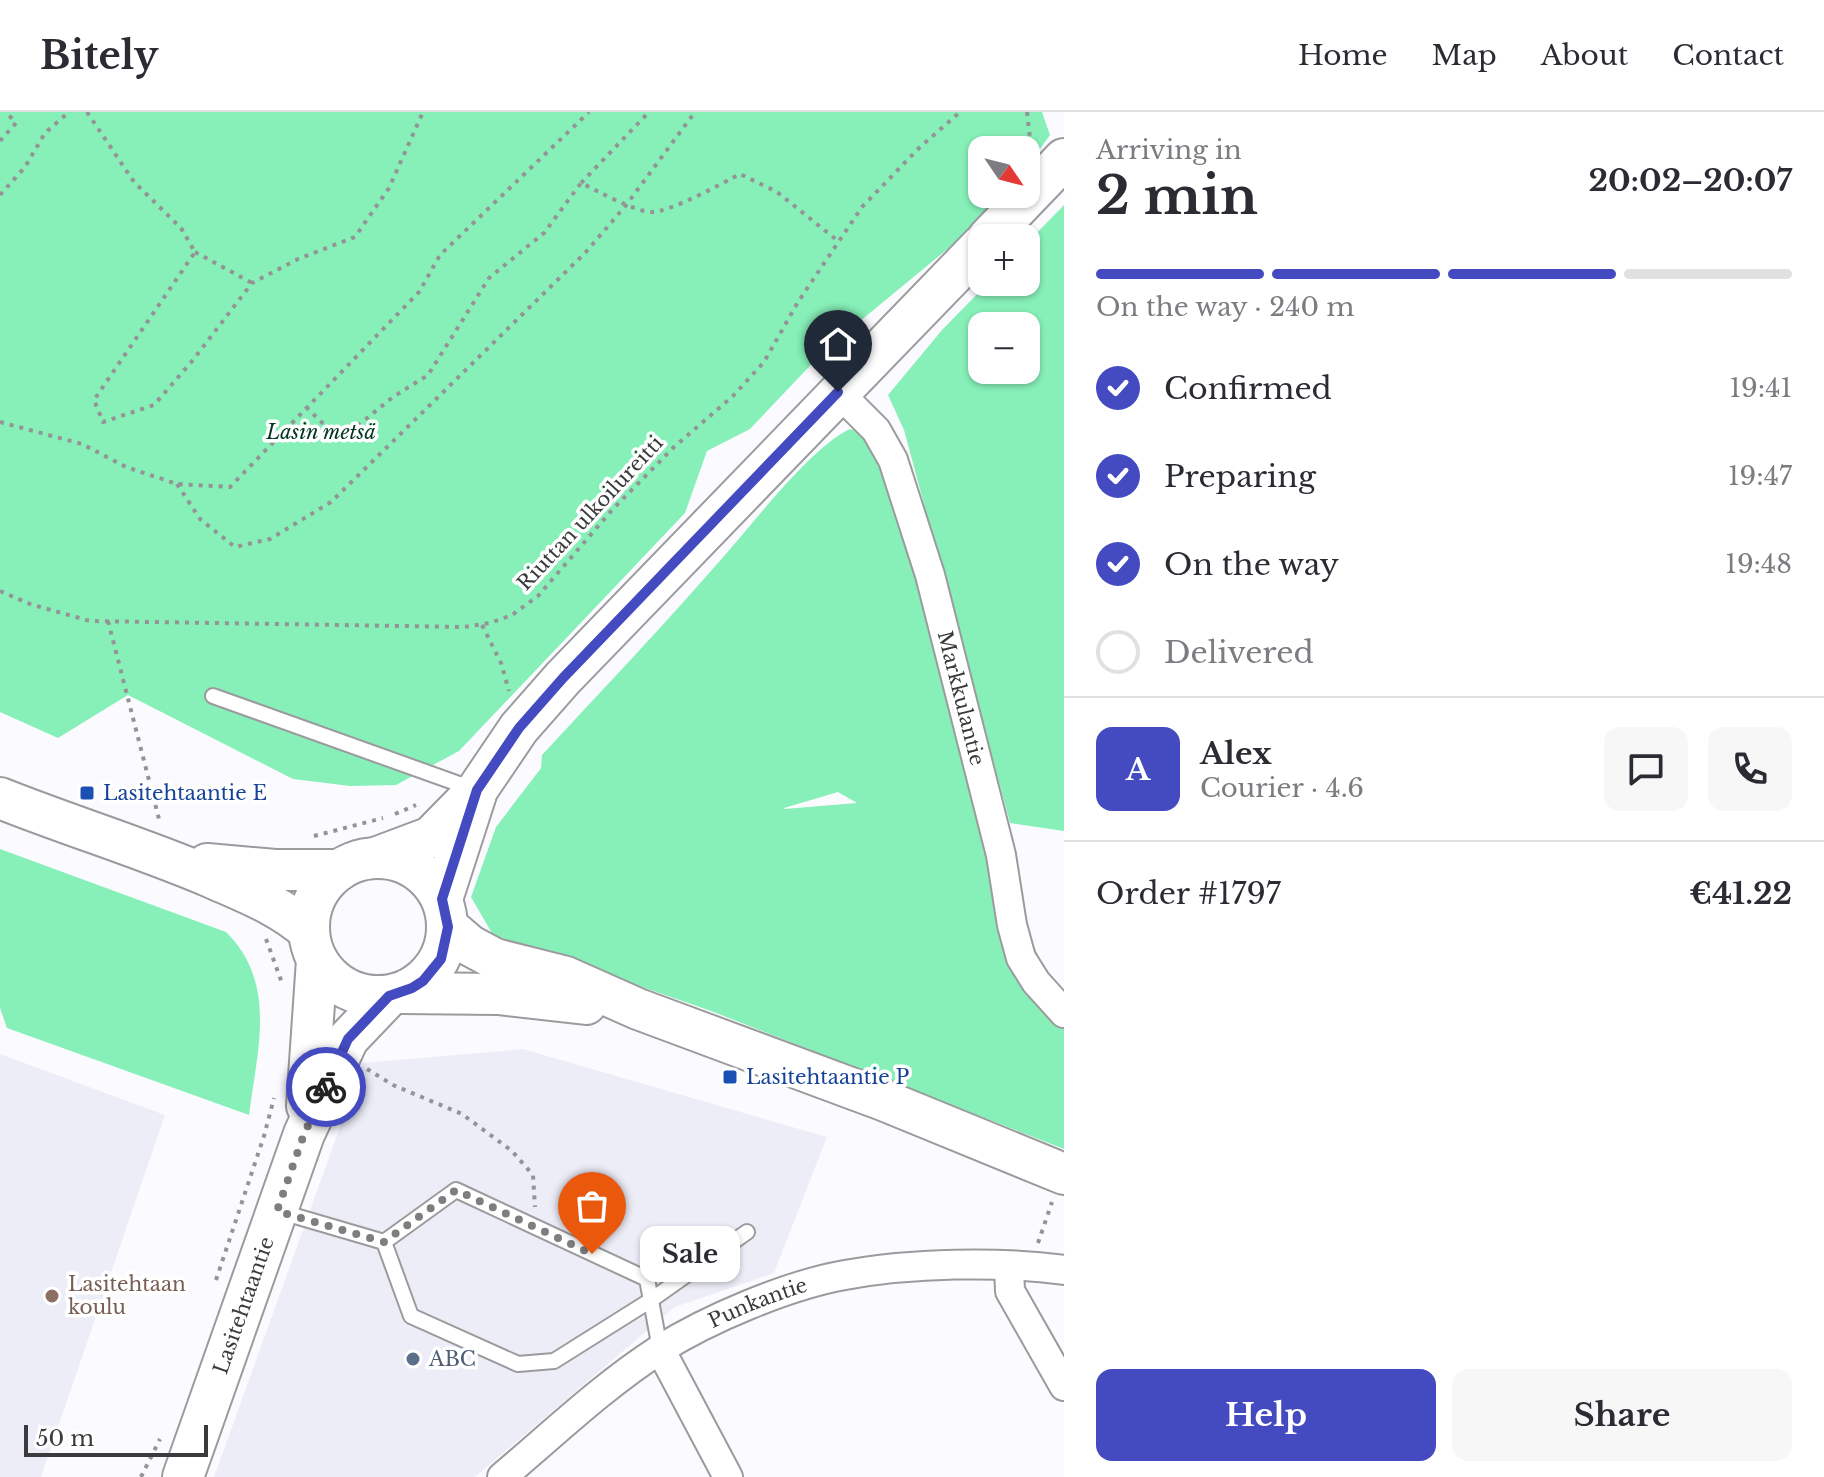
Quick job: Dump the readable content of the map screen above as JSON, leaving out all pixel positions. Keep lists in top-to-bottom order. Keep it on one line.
{"streets":{"street":["Markkulantie","Lasitehtaantie","Punkantie"],"path":["Riuttan ulkoilureitti"]},"parks":["Lasin metsä"],"places":{"transit":["Lasitehtaantie E","Lasitehtaantie P"],"other":["Sale","Lasitehtaan koulu","ABC"]},"scale_bar":"50 m","north":"bottom right","page":{"header":"Bitely","nav":["Home","Map","About","Contact"],"heading":["2 min","Arriving in","20:02–20:07"],"panel":["Alex","Courier · 4.6","Order #1797","€41.22"],"map_buttons":["+","−"],"bar":"On the way · 240 m","list":[["Confirmed","19:41"],["Preparing","19:47"],["On the way","19:48"],"Delivered"],"round":"A","bubble":"Sale","buttons":["Help","Share"],"scale":"50 m"}}
